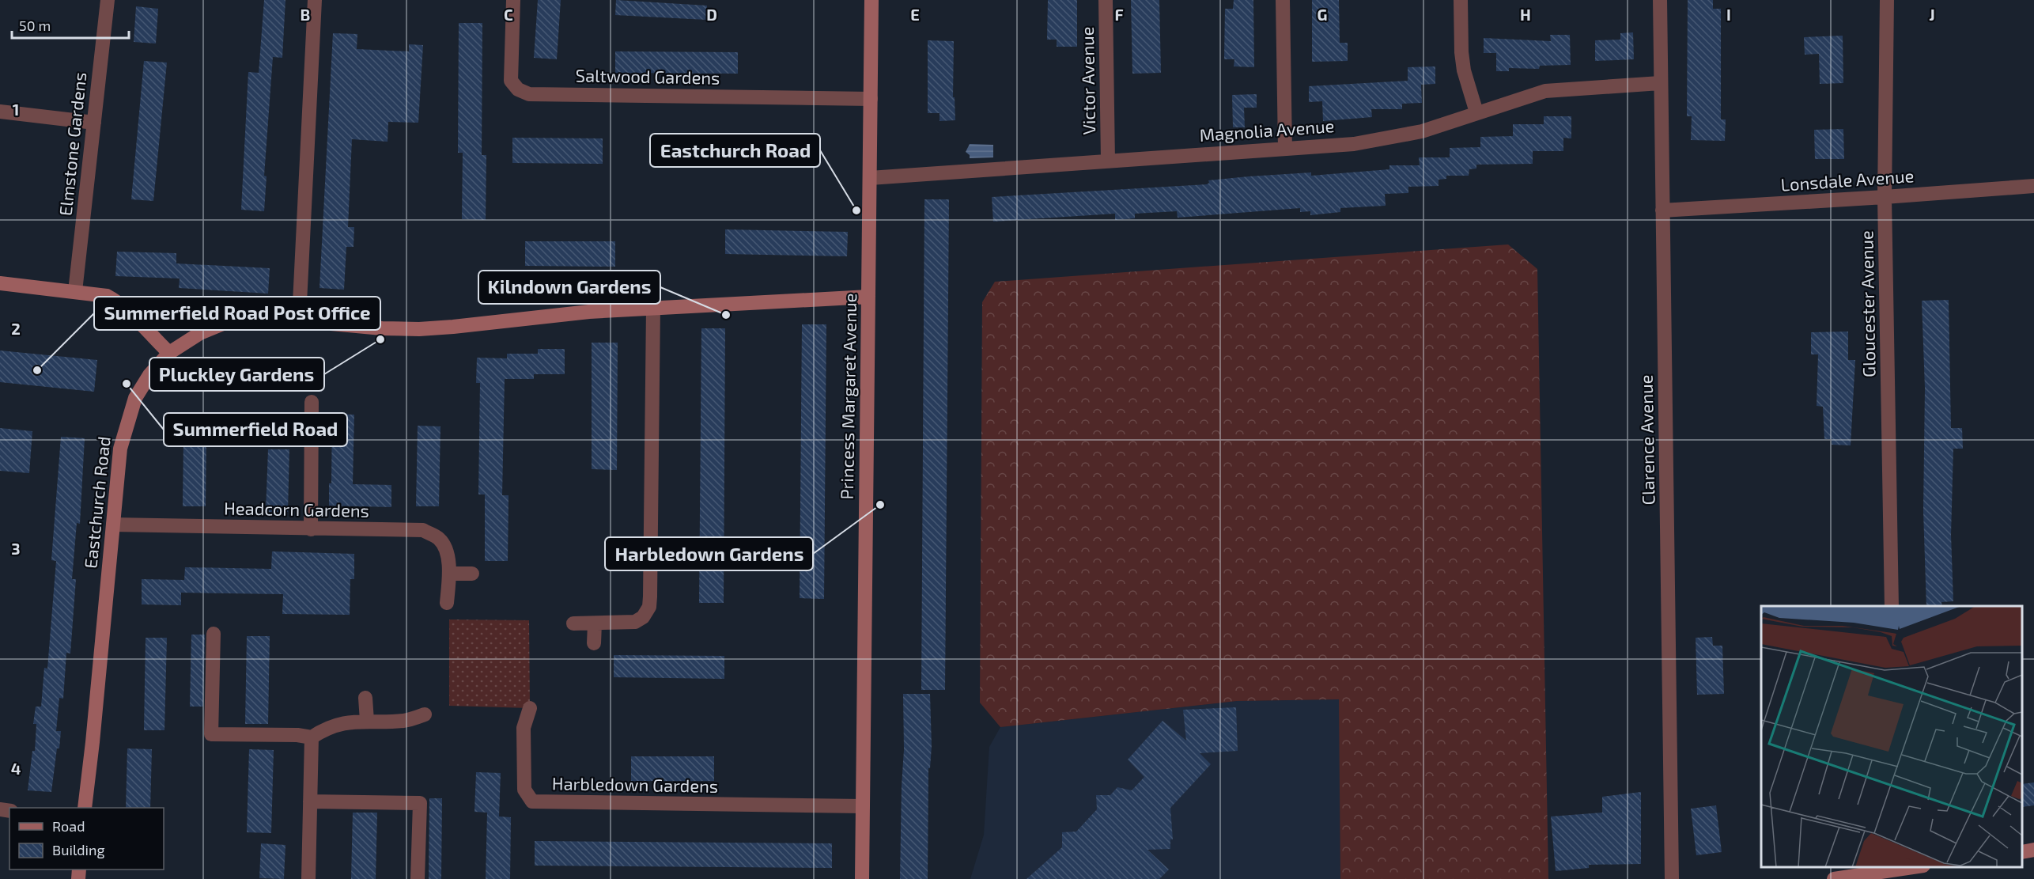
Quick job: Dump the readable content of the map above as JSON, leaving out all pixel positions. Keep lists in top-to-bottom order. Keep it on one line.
{"streets":{"street":["Saltwood Gardens","Victor Avenue","Magnolia Avenue","Elmstone Gardens","Lonsdale Avenue","Gloucester Avenue","Princess Margaret Avenue","Clarence Avenue","Eastchurch Road","Headcorn Gardens","Harbledown Gardens"]},"crossings":[["Saltwood Gardens","Princess Margaret Avenue"],["Victor Avenue","Magnolia Avenue"],["Magnolia Avenue","Princess Margaret Avenue"],["Magnolia Avenue","Clarence Avenue"],["Lonsdale Avenue","Gloucester Avenue"],["Lonsdale Avenue","Clarence Avenue"],["Princess Margaret Avenue","Eastchurch Road"],["Princess Margaret Avenue","Harbledown Gardens"],["Eastchurch Road","Headcorn Gardens"]],"places":["Eastchurch Road","Kilndown Gardens","Pluckley Gardens","Summerfield Road Post Office","Summerfield Road","Harbledown Gardens"],"legend":["Road","Building"],"scale_bar":"50 m","grid":{"columns":["B","C","D","E","F","G","H","I","J"],"rows":["1","2","3","4"]}}
